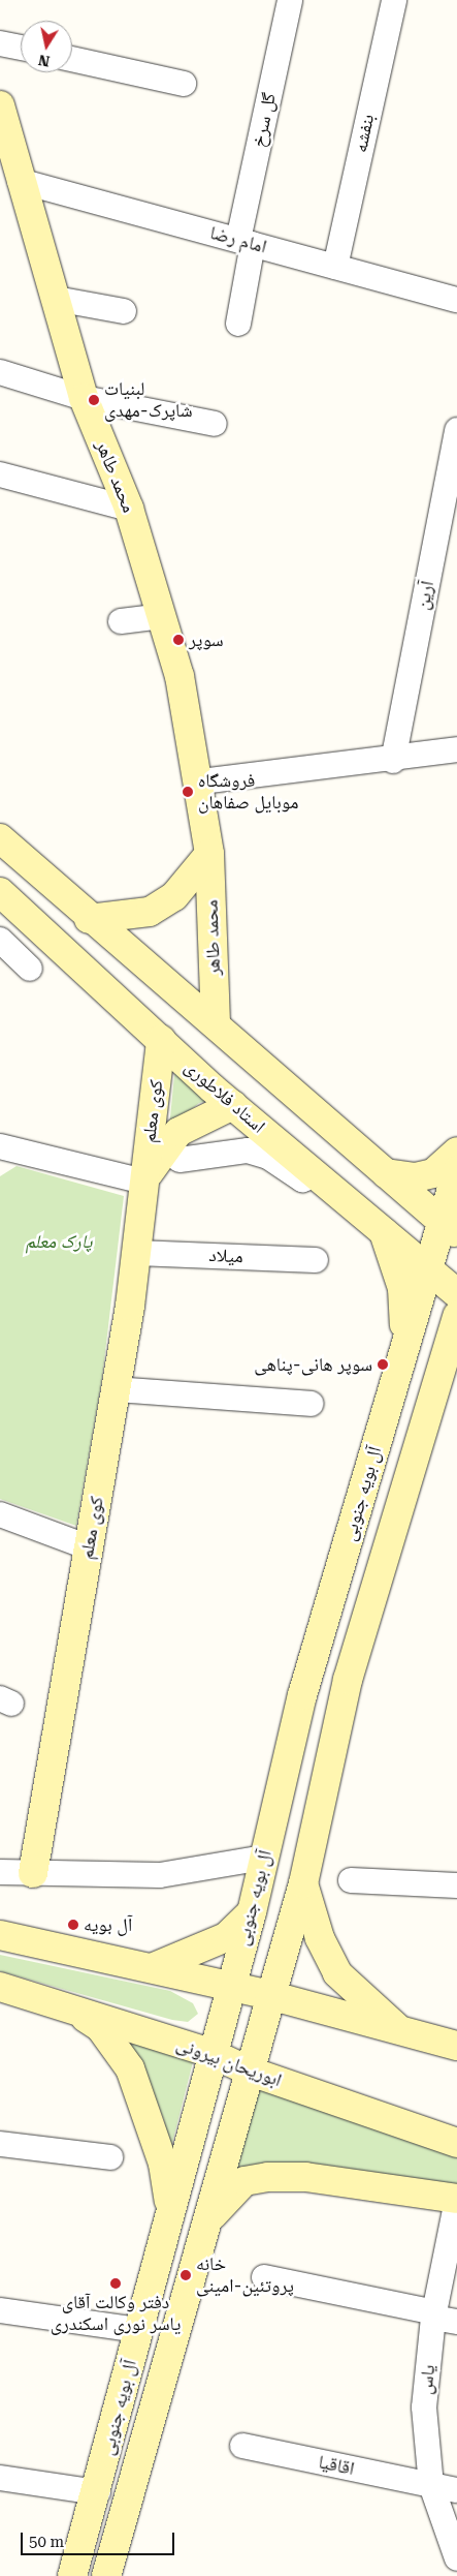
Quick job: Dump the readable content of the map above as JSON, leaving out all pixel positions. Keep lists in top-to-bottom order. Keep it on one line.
{"streets":{"main road":["محمد طاهر","استاد فلاطوری","کوی معلم","آل بویه جنوبی","ابوریحان بیرونی"],"street":["گل سرخ","بنفشه","امام رضا","آرین","میلاد","یاس","اقاقیا"]},"crossings":[["گل سرخ","امام رضا"],["بنفشه","امام رضا"],["امام رضا","محمد طاهر"],["استاد فلاطوری","کوی معلم"],["استاد فلاطوری","آل بویه جنوبی"],["کوی معلم","میلاد"],["آل بویه جنوبی","ابوریحان بیرونی"],["یاس","اقاقیا"]],"parks":["پارک معلم"],"places":["لبنیات شاپرک-مهدی","سوپر","فروشگاه موبایل صفاهان","سوپر هانی-پناهی","آل بویه","خانه پروتئین-امینی","دفتر وکالت آقای یاسر نوری اسکندری"],"scale_bar":"50 m","north":"bottom"}
